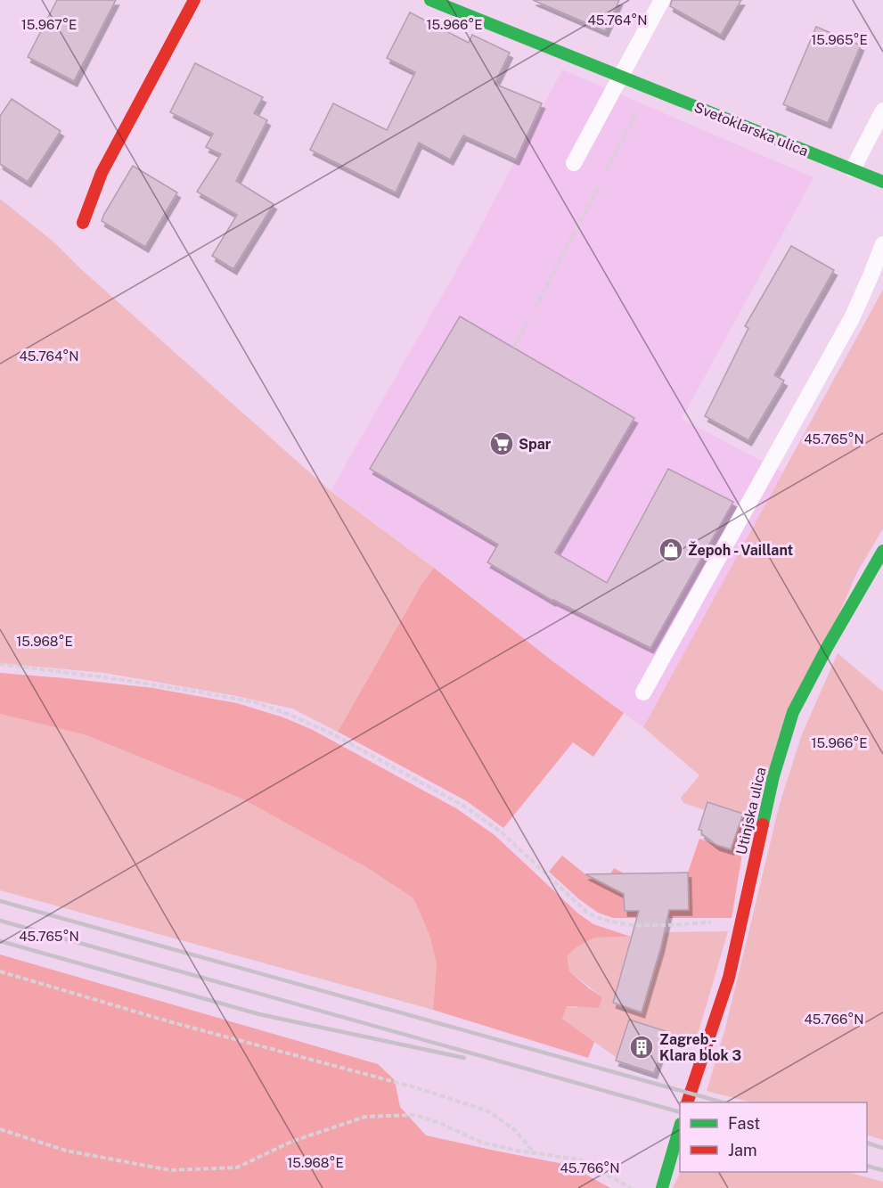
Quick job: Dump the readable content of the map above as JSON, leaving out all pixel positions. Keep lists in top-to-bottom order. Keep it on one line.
{"streets":{"street":["Svetoklarska ulica","Utinjska ulica"]},"places":{"supermarket":["Spar"],"shop":["Žepoh - Vaillant"],"building":["Zagreb - Klara blok 3"]},"legend":["Fast","Jam"],"coordinates":["45.764°N","15.967°E","15.966°E","15.965°E","45.765°N","15.968°E","45.766°N"]}
